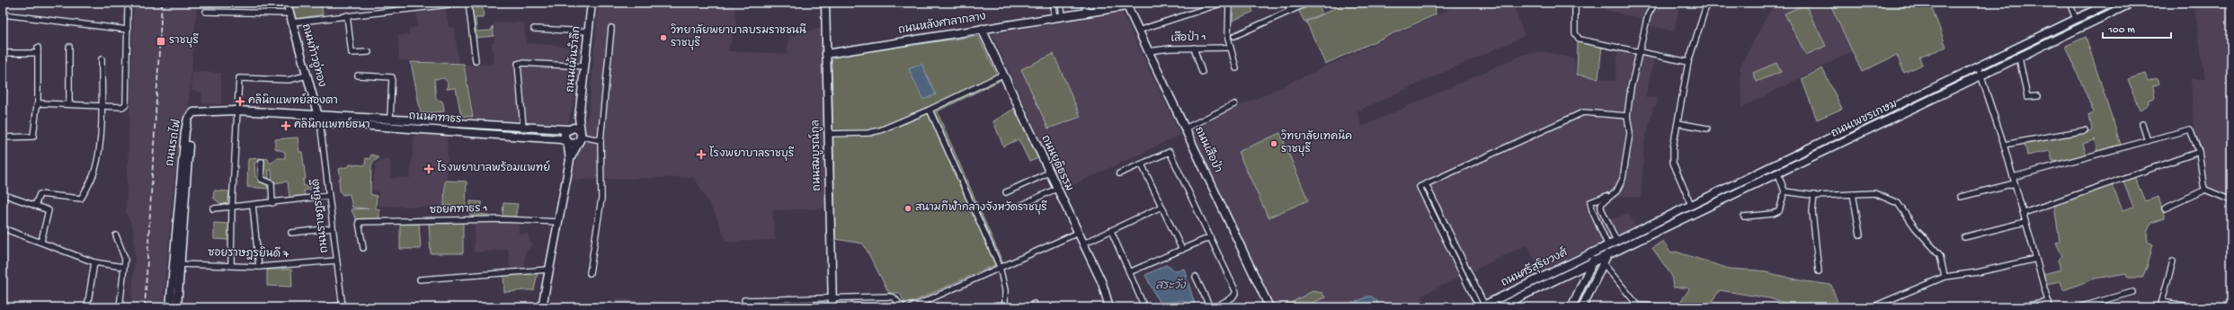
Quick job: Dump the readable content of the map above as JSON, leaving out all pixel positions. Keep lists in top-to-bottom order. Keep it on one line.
{"streets":{"street":["ถนนหลังศาลากลาง","เสือป่า 1","ถนนท้าวอู่ทอง","ถนนแม้นรำลึก","ถนนคฑาธร","ถนนเพชรเกษม","ถนนรถไฟ","ถนนเสือป่า","ถนนสมบูรณ์กูล","ถนนยุติธรรม","ซอยคฑาธร 1","ถนนราษฎรยินดี","ซอยราษฎรยินดี 7","ถนนศรีสุริยวงศ์"]},"crossings":[["ถนนหลังศาลากลาง","ถนนเสือป่า"],["ถนนหลังศาลากลาง","ถนนสมบูรณ์กูล"],["ถนนหลังศาลากลาง","ถนนยุติธรรม"],["เสือป่า 1","ถนนเสือป่า"],["ถนนท้าวอู่ทอง","ถนนคฑาธร"],["ถนนท้าวอู่ทอง","ถนนราษฎรยินดี"],["ถนนแม้นรำลึก","ถนนคฑาธร"],["ถนนคฑาธร","ถนนรถไฟ"],["ถนนคฑาธร","ถนนราษฎรยินดี"],["ถนนเพชรเกษม","ถนนศรีสุริยวงศ์"],["ถนนรถไฟ","ซอยราษฎรยินดี 7"],["ถนนราษฎรยินดี","ซอยราษฎรยินดี 7"]],"water":["สระวัง"],"places":{"other":["วิทยาลัยพยาบาลบรมราชชนนี ราชบุรี","วิทยาลัยเทคนิค ราชบุรี","สนามกีฬากลางจังหวัดราชบุรี"],"transit":["ราชบุรี"],"health":["คลินิกแพทย์สองตา","คลินิกแพทย์ธนา","โรงพยาบาลราชบุรี","โรงพยาบาลพร้อมแพทย์"]},"scale_bar":"100 m"}
